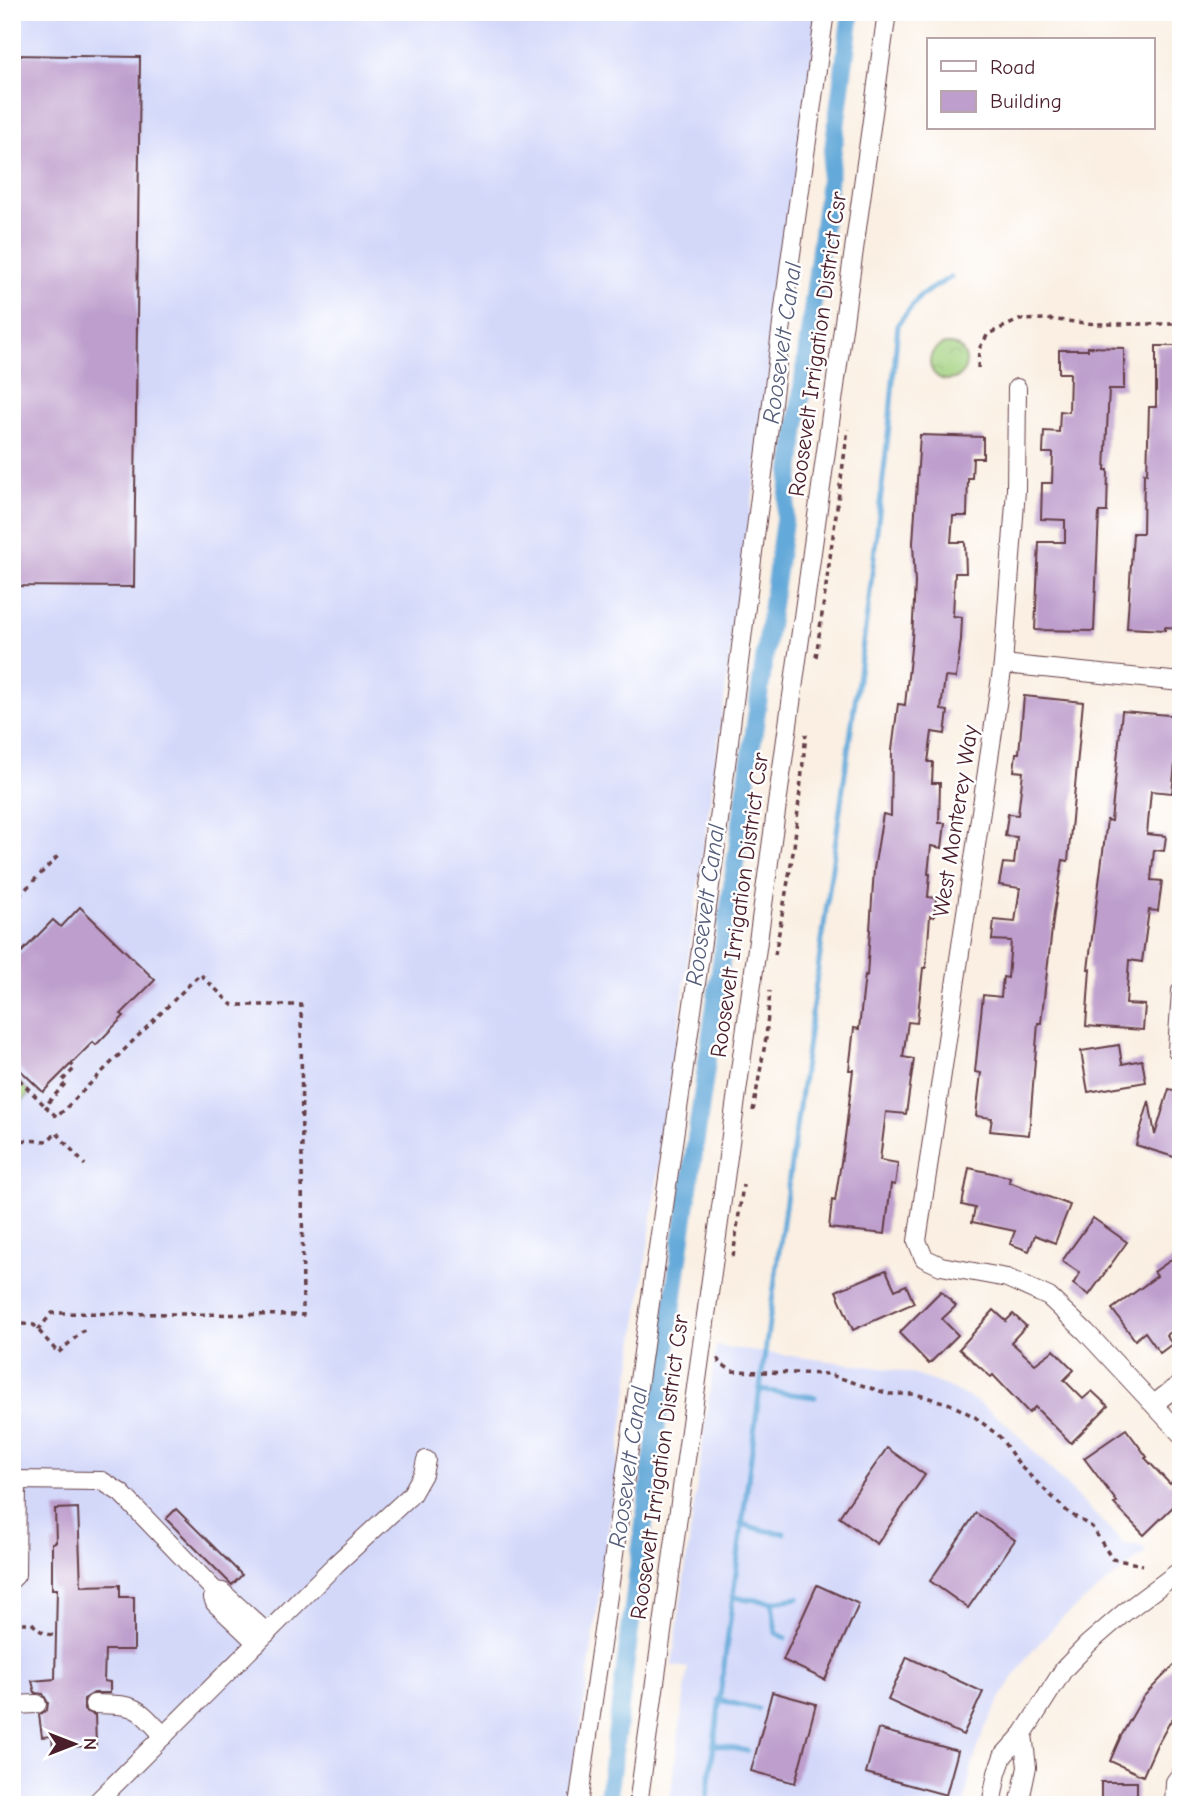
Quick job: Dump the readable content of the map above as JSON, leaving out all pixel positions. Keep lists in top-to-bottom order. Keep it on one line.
{"streets":{"street":["Roosevelt Irrigation District Csr","West Monterey Way"]},"water":["Roosevelt Canal"],"legend":["Road","Building"],"north":"right"}
